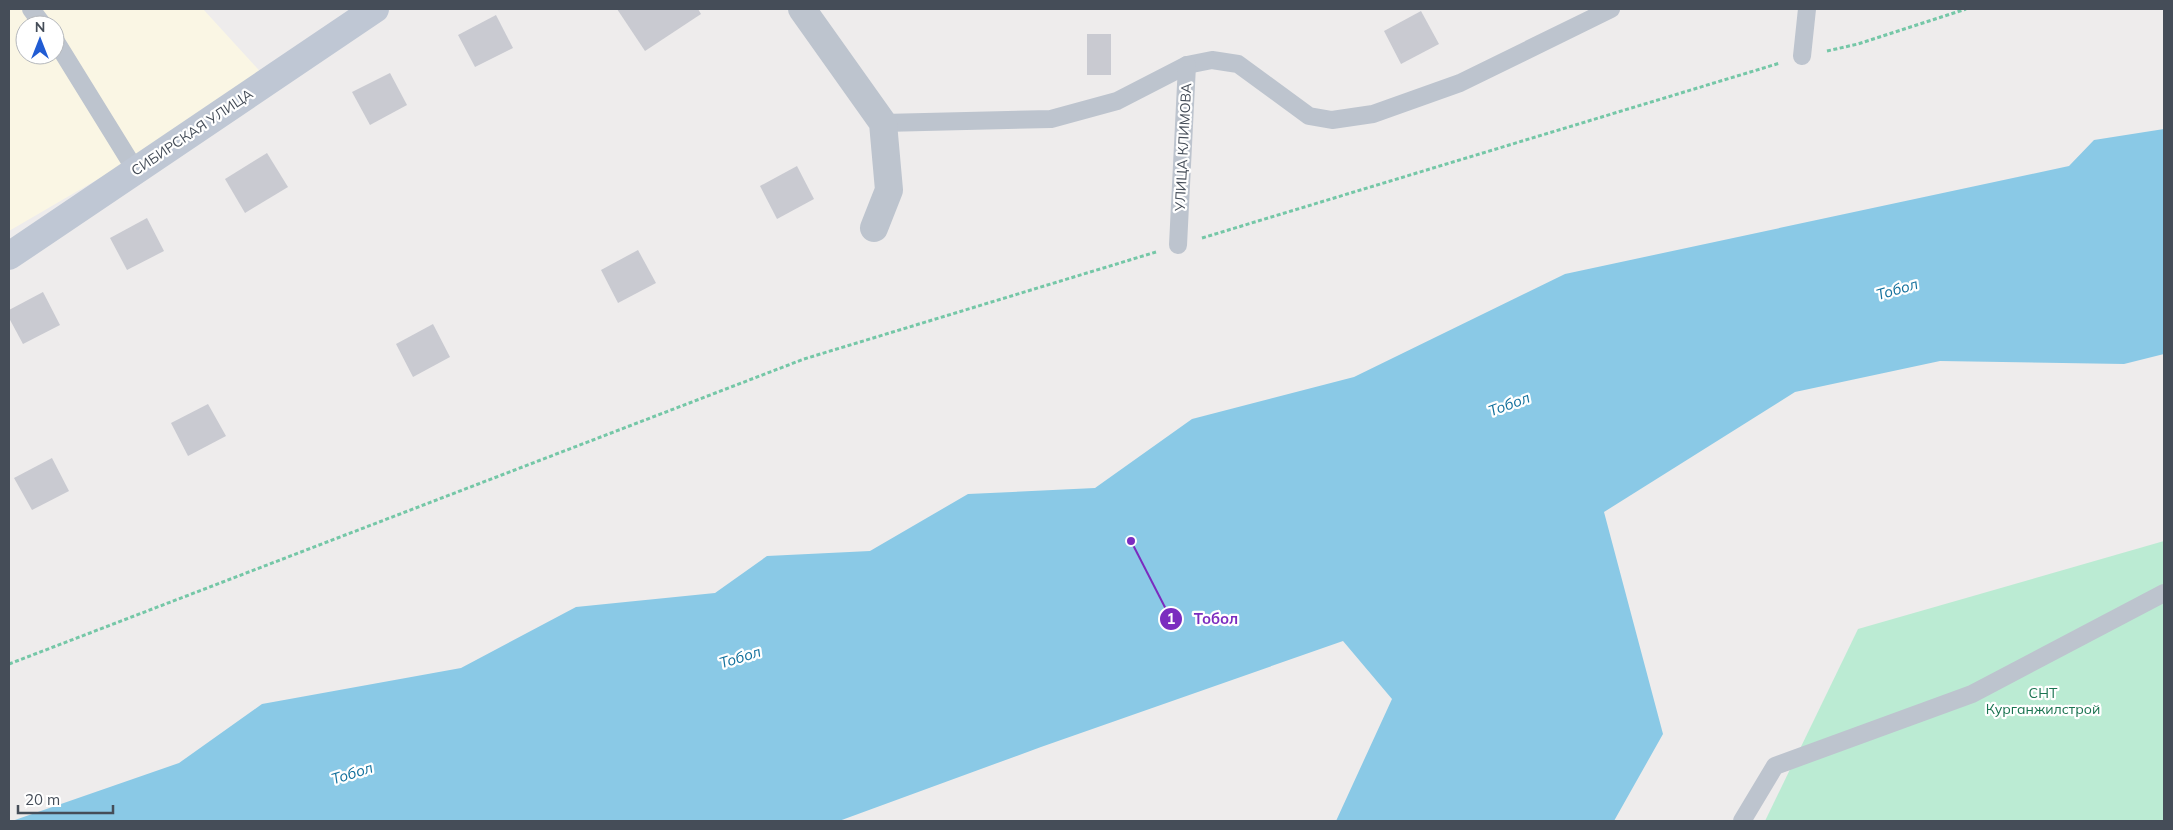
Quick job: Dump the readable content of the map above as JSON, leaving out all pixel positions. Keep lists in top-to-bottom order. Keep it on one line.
{"streets":{"street":["СИБИРСКАЯ УЛИЦА"],"lane":["УЛИЦА КЛИМОВА"]},"water":["Тобол"],"parks":["СНТ Курганжилстрой"],"places":["Тобол"],"scale_bar":"20 m","north":"top"}
